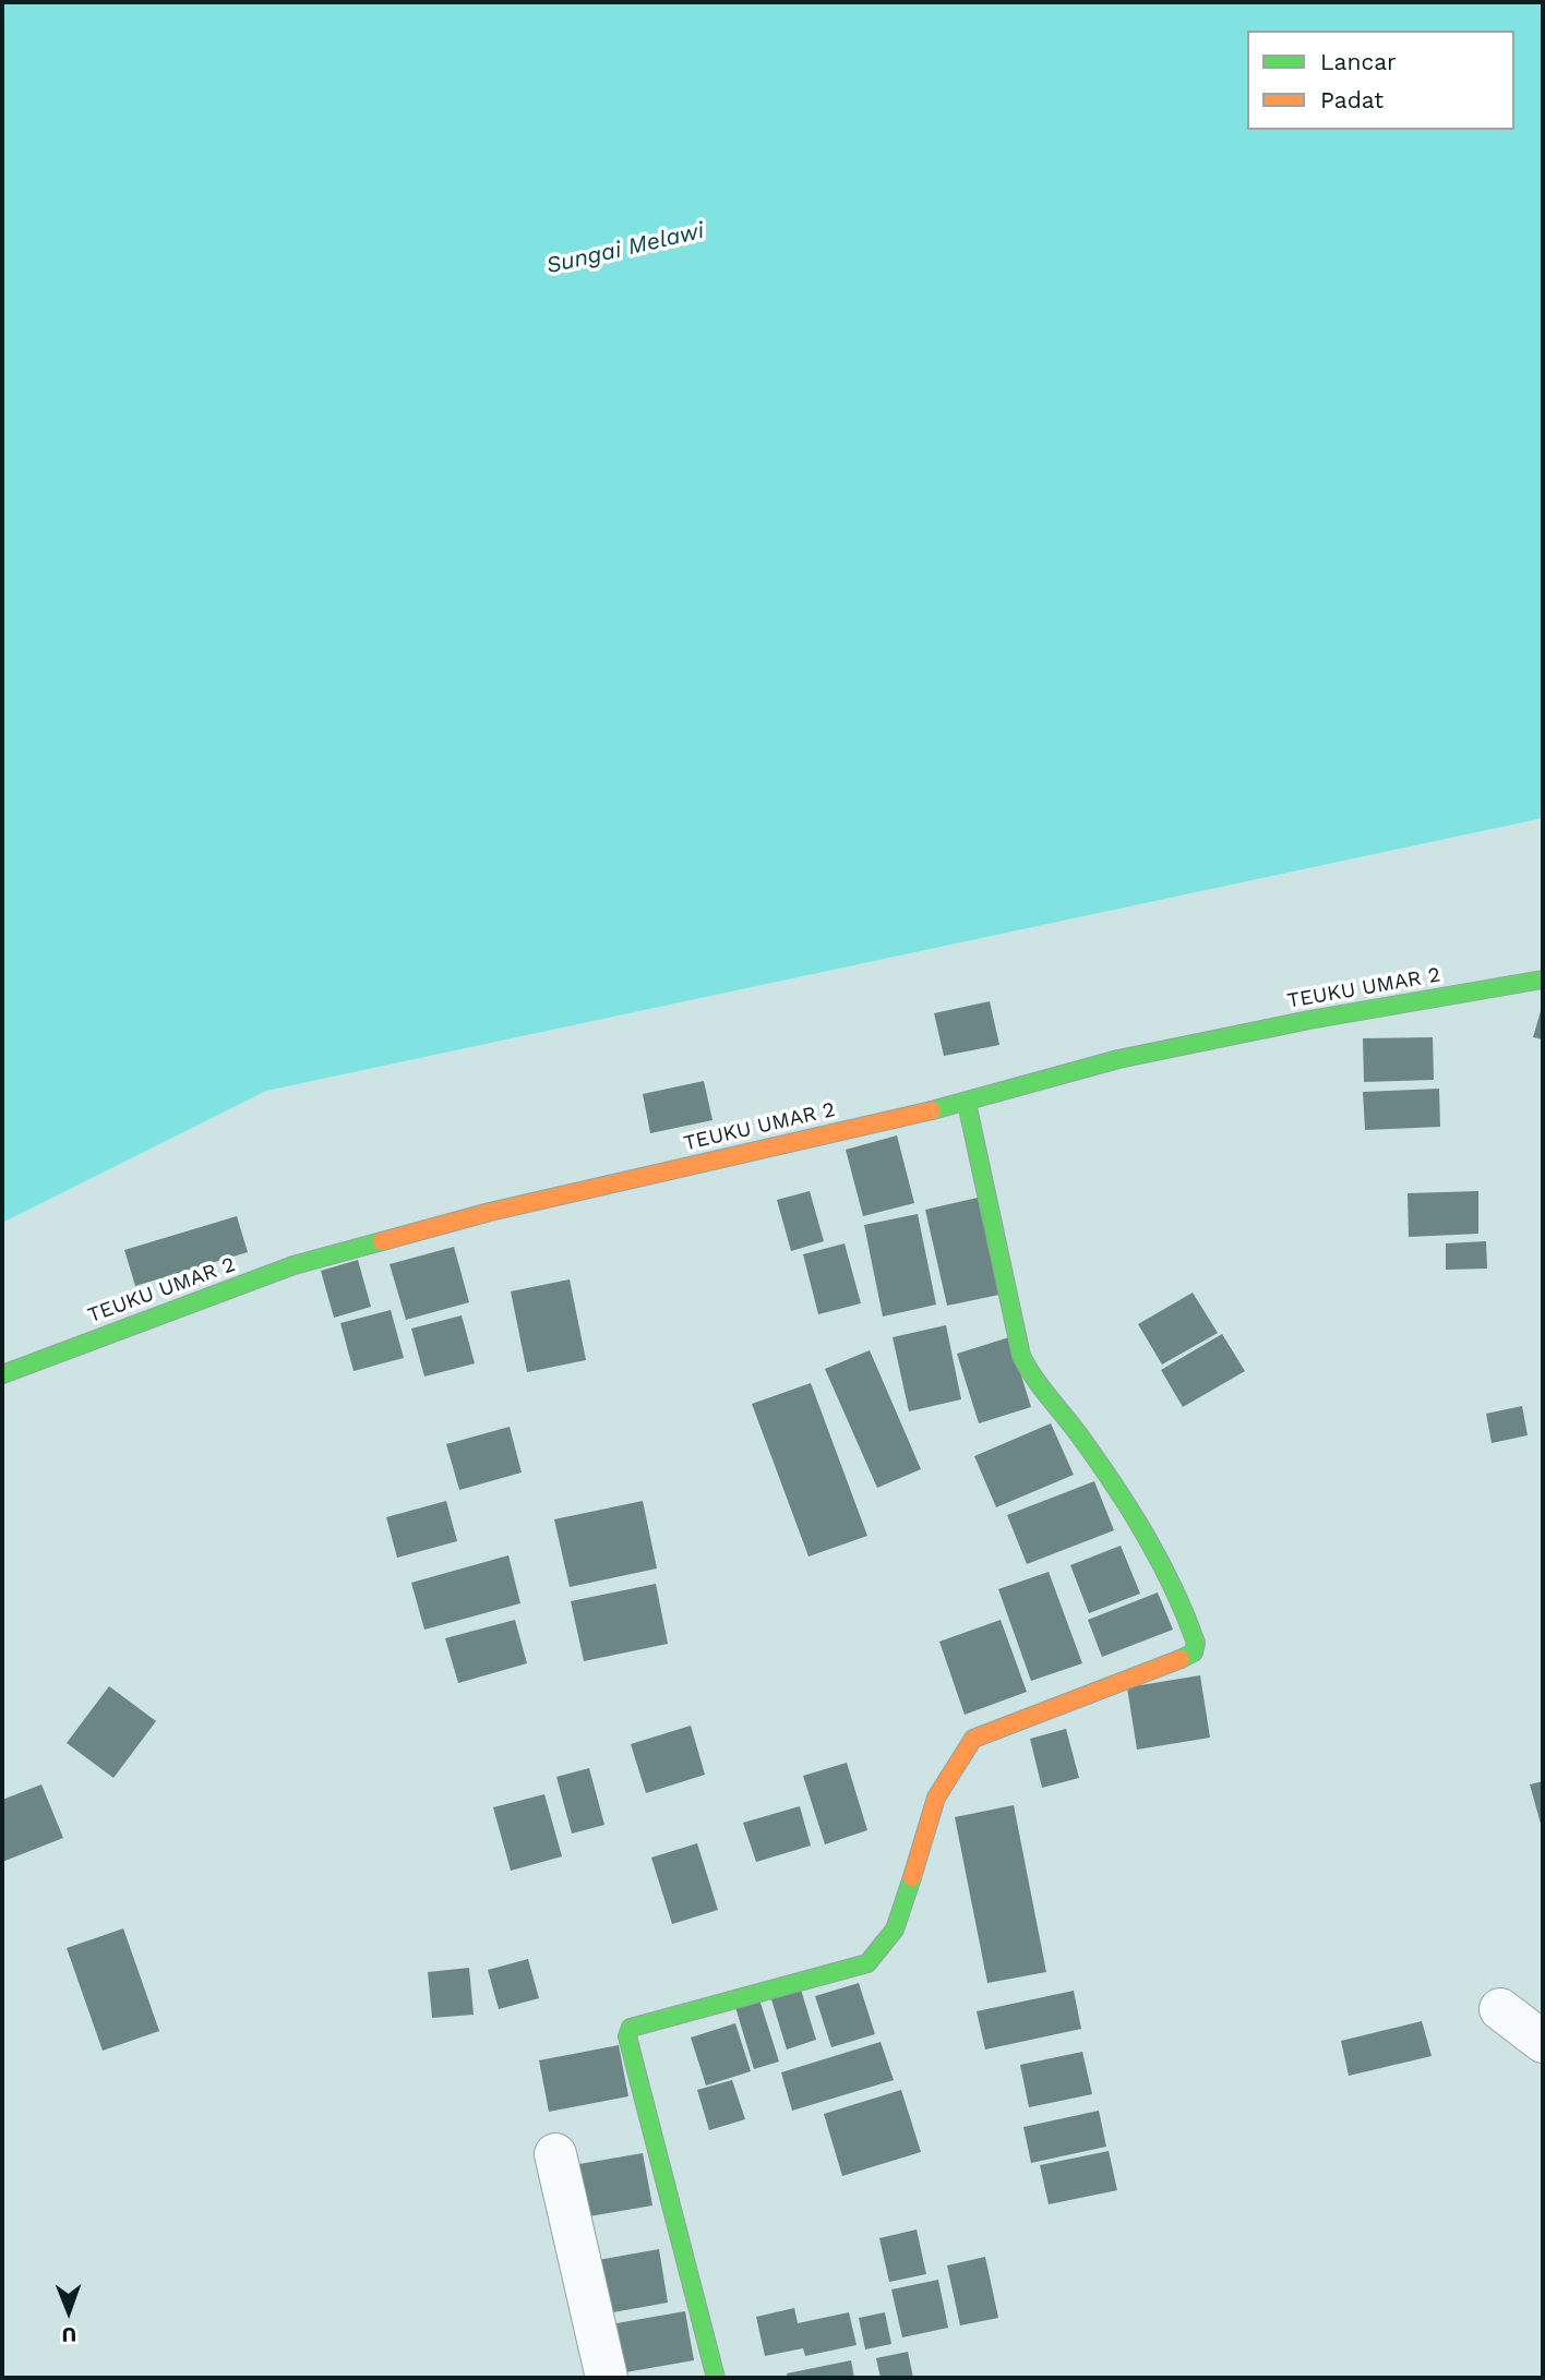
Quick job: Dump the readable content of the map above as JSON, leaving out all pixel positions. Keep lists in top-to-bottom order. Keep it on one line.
{"streets":{"street":["TEUKU UMAR 2"]},"water":["Sungai Melawi"],"legend":["Lancar","Padat"],"north":"bottom"}
